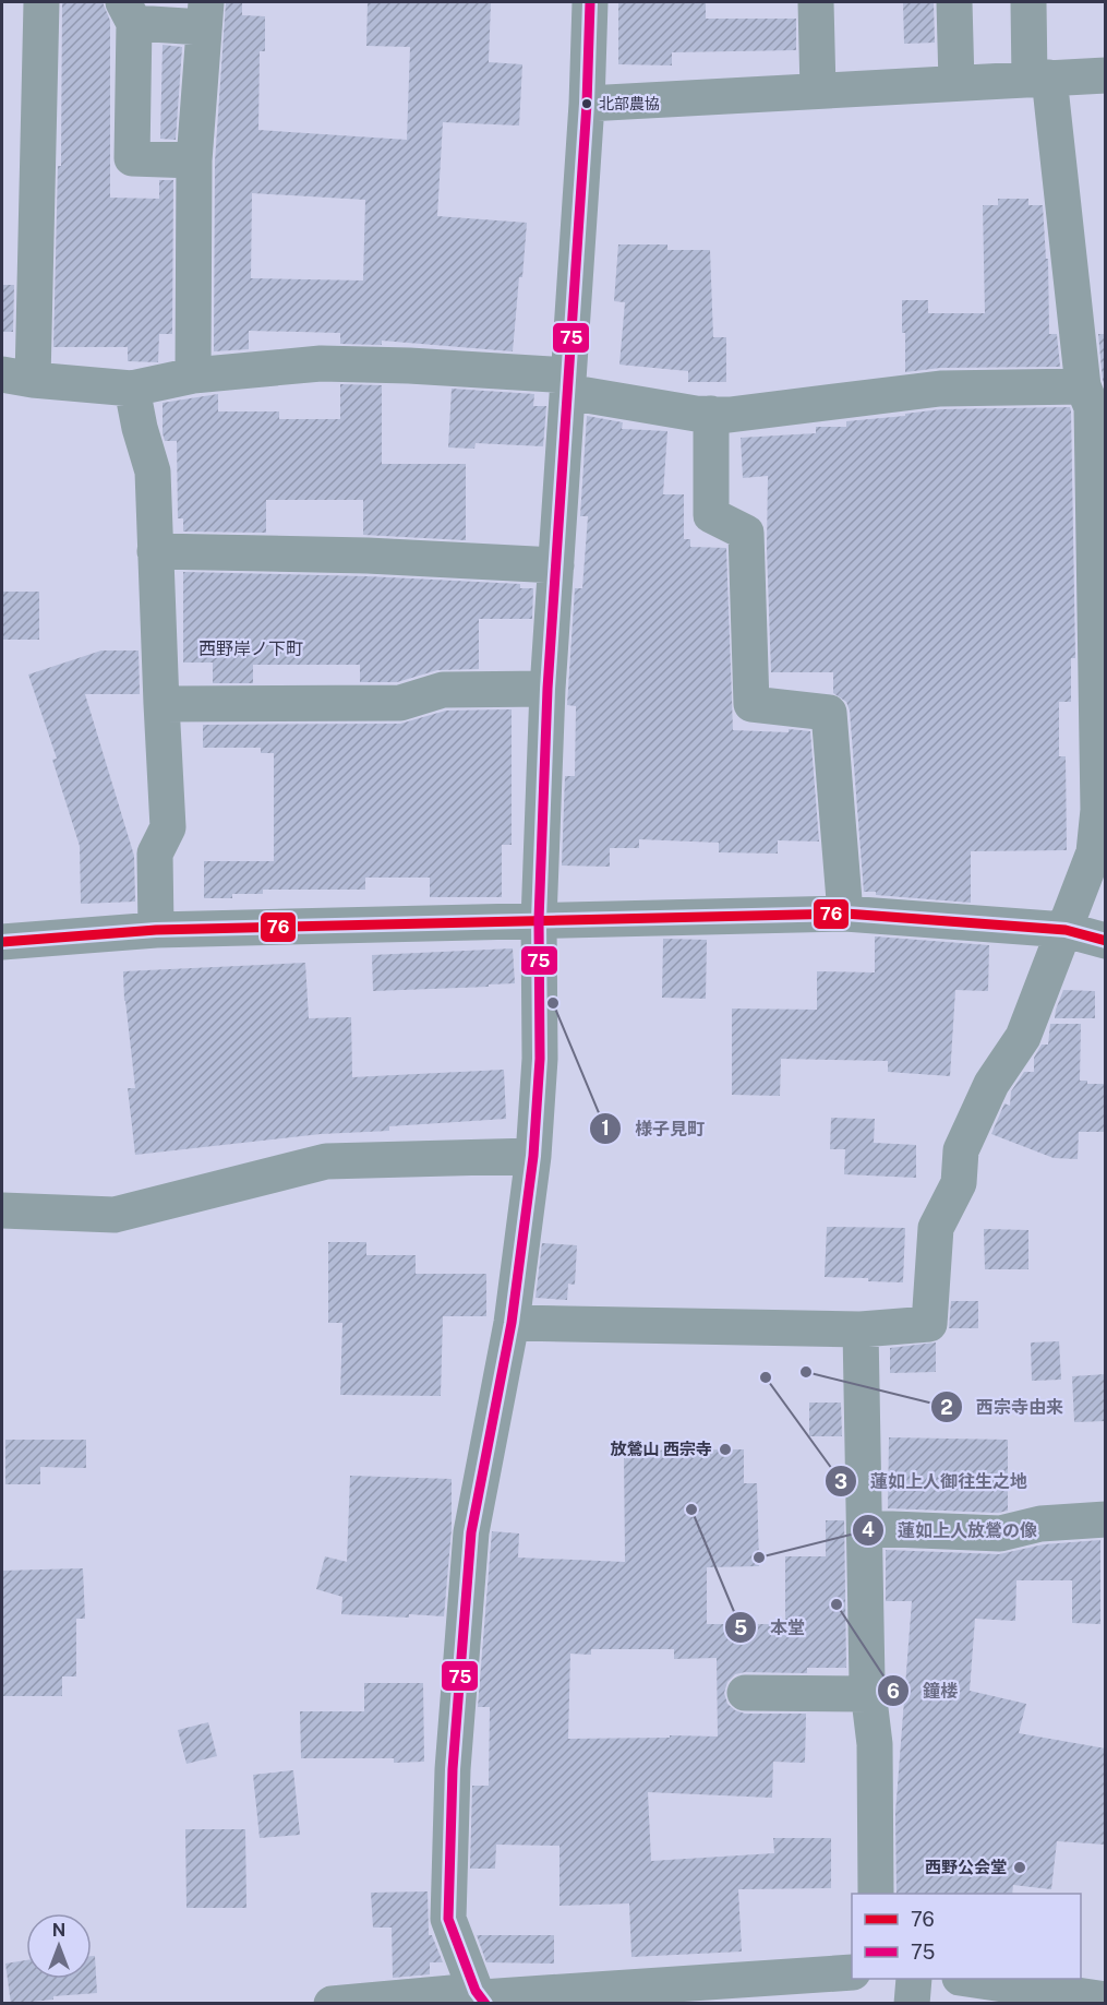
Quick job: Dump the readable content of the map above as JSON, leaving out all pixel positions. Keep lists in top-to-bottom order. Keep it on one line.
{"districts":["西野岸ノ下町"],"places":["北部農協","様子見町","西宗寺由来","蓮如上人御往生之地","放鶯山 西宗寺","本堂","蓮如上人放鶯の像","鐘楼","西野公会堂"],"lines":["transit line 75","transit line 76"],"legend":["76","75"],"north":"top"}
